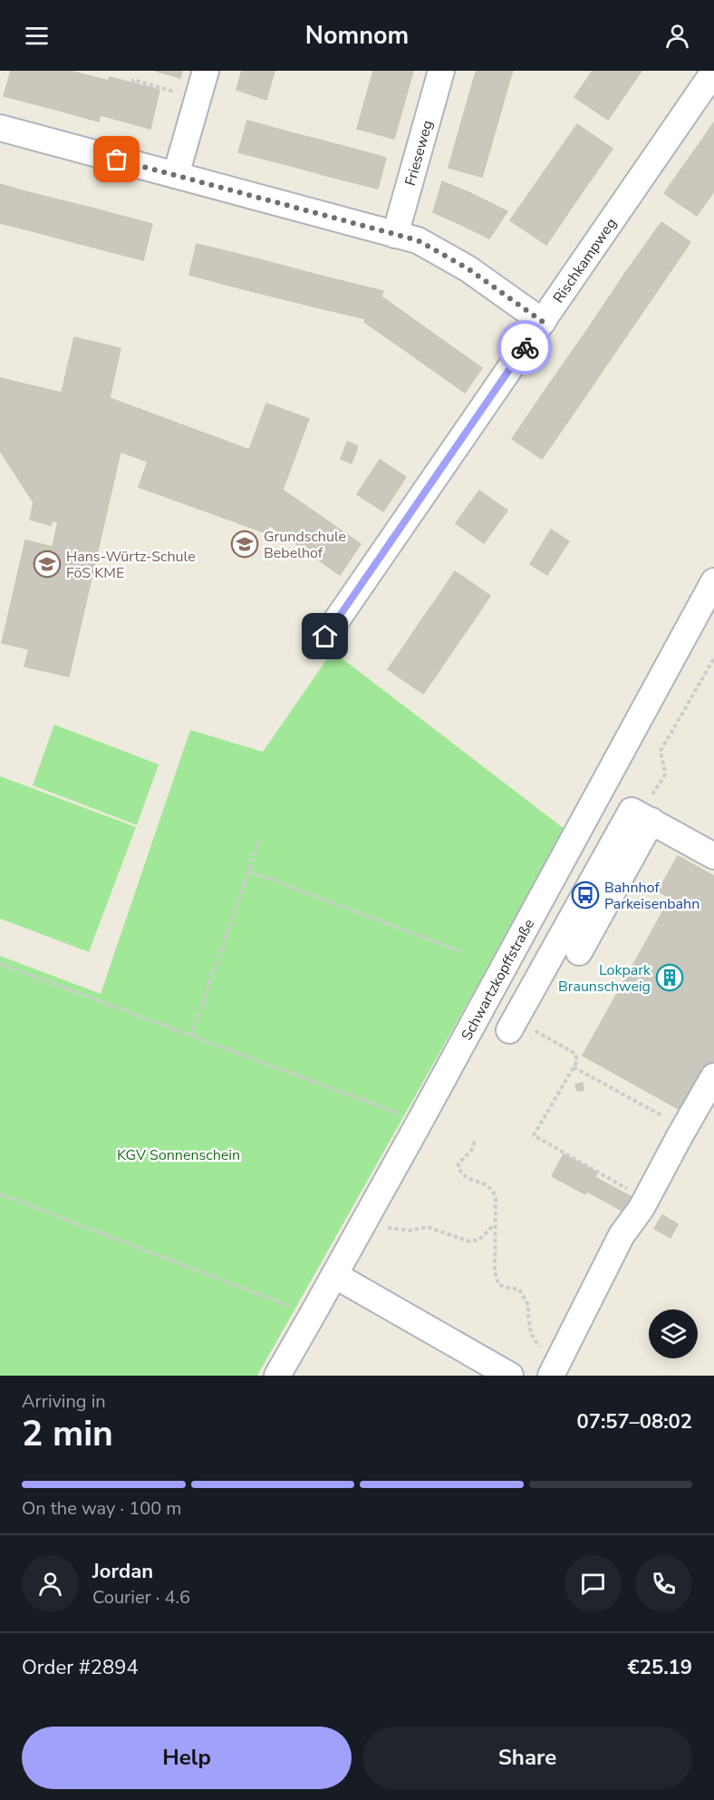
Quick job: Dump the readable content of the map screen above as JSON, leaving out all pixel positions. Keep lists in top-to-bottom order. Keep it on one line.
{"streets":{"street":["Frieseweg","Rischkampweg","Schwartzkopffstraße"]},"parks":["KGV Sonnenschein"],"places":{"school or university":["Grundschule Bebelhof","Hans-Würtz-Schule FöS KME"],"bus stop":["Bahnhof Parkeisenbahn"],"building":["Lokpark Braunschweig"]},"page":{"header":"Nomnom","heading":["2 min","Arriving in","07:57–08:02"],"panel":["Jordan","Courier · 4.6","Order #2894","€25.19"],"bar":"On the way · 100 m","buttons":["Help","Share"]}}
